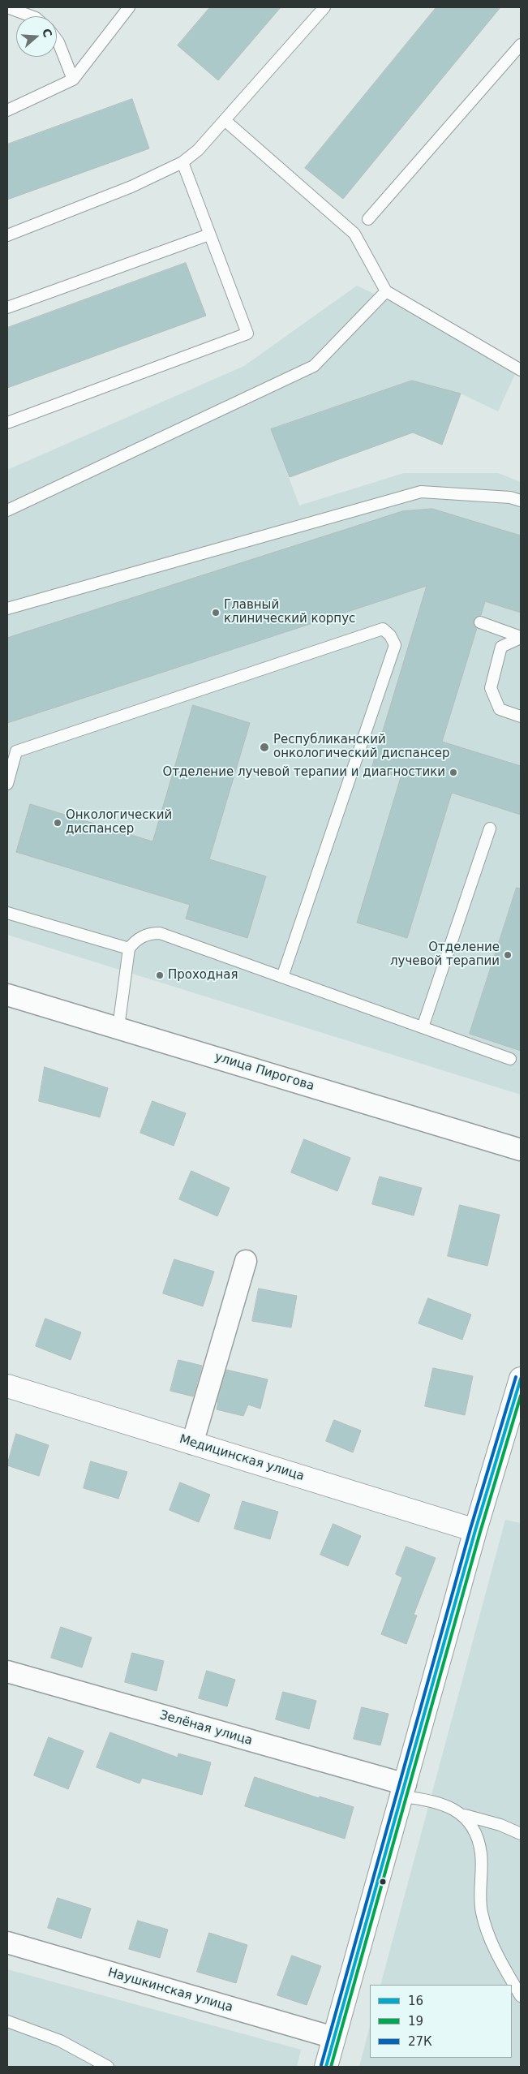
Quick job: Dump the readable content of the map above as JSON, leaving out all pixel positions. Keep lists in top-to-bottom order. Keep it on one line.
{"streets":{"street":["улица Пирогова","Медицинская улица","Зелёная улица","Наушкинская улица"]},"places":["Главный клинический корпус","Республиканский онкологический диспансер","Отделение лучевой терапии и диагностики","Онкологический диспансер","Отделение лучевой терапии","Проходная"],"lines":["transit line 27К","transit line 16","transit line 19"],"legend":["16","19","27К"],"north":"right"}
